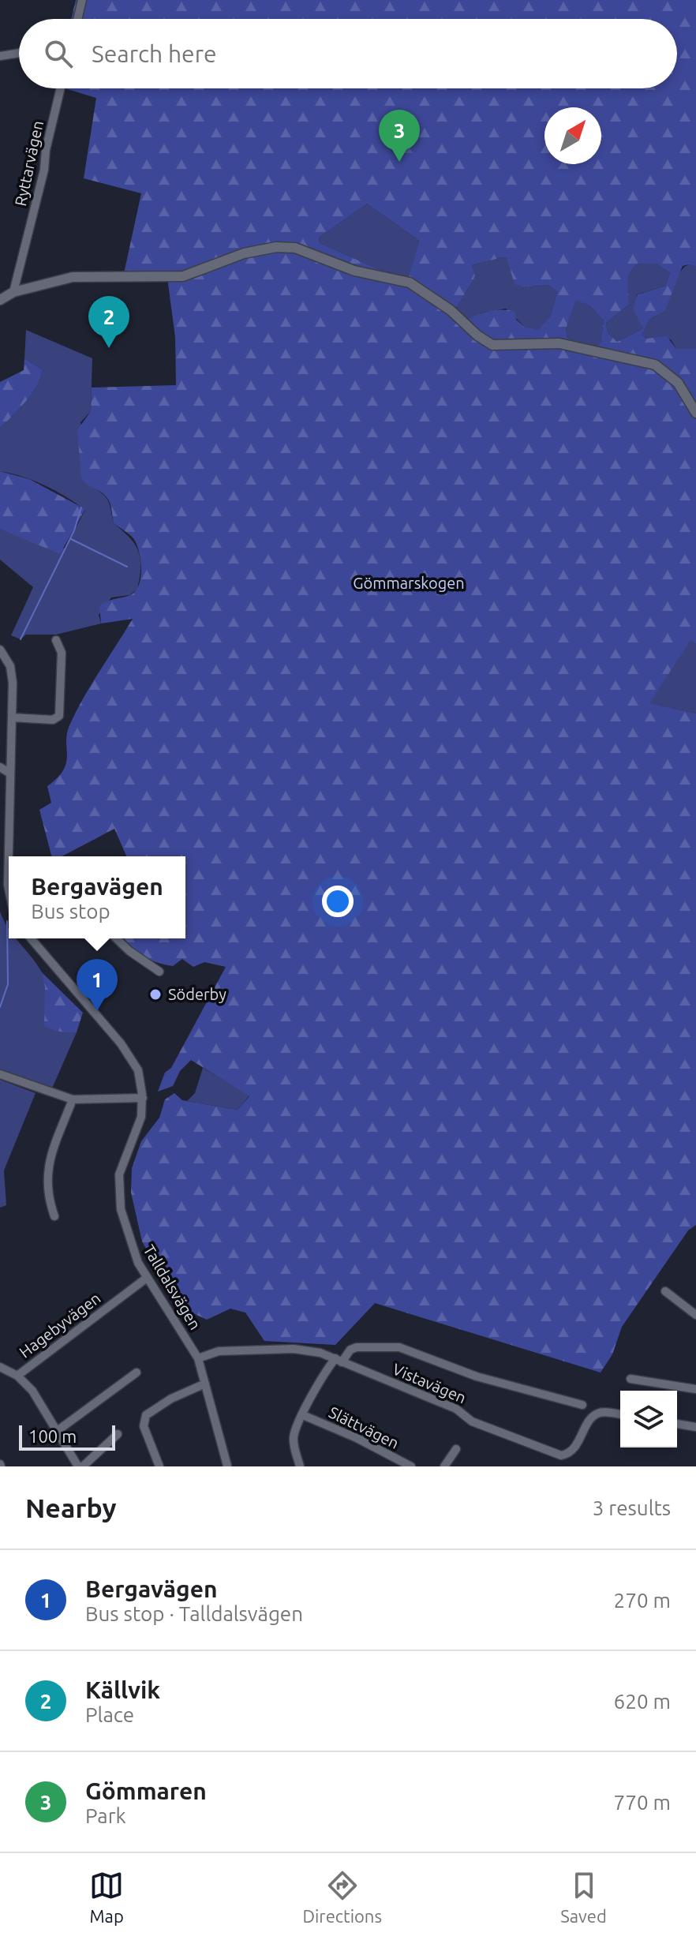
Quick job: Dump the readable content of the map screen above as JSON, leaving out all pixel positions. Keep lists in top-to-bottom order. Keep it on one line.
{"streets":{"street":["Ryttarvägen","Talldalsvägen","Hagebyvägen","Vistavägen","Slättvägen"]},"crossings":[["Talldalsvägen","Hagebyvägen"],["Talldalsvägen","Vistavägen"]],"parks":["Gömmarskogen"],"places":["Söderby"],"scale_bar":"100 m","north":"top right","page":{"search":"Search here","pins":["3","2","1"],"popup":["Bergavägen","Bus stop"],"scale":"100 m","heading":["Nearby","3 results"],"list":[{"mark":"1","name":"Bergavägen","note":"Bus stop · Talldalsvägen","value":"270 m"},{"mark":"2","name":"Källvik","note":"Place","value":"620 m"},{"mark":"3","name":"Gömmaren","note":"Park","value":"770 m"}],"nav":["Map","Directions","Saved"]}}
